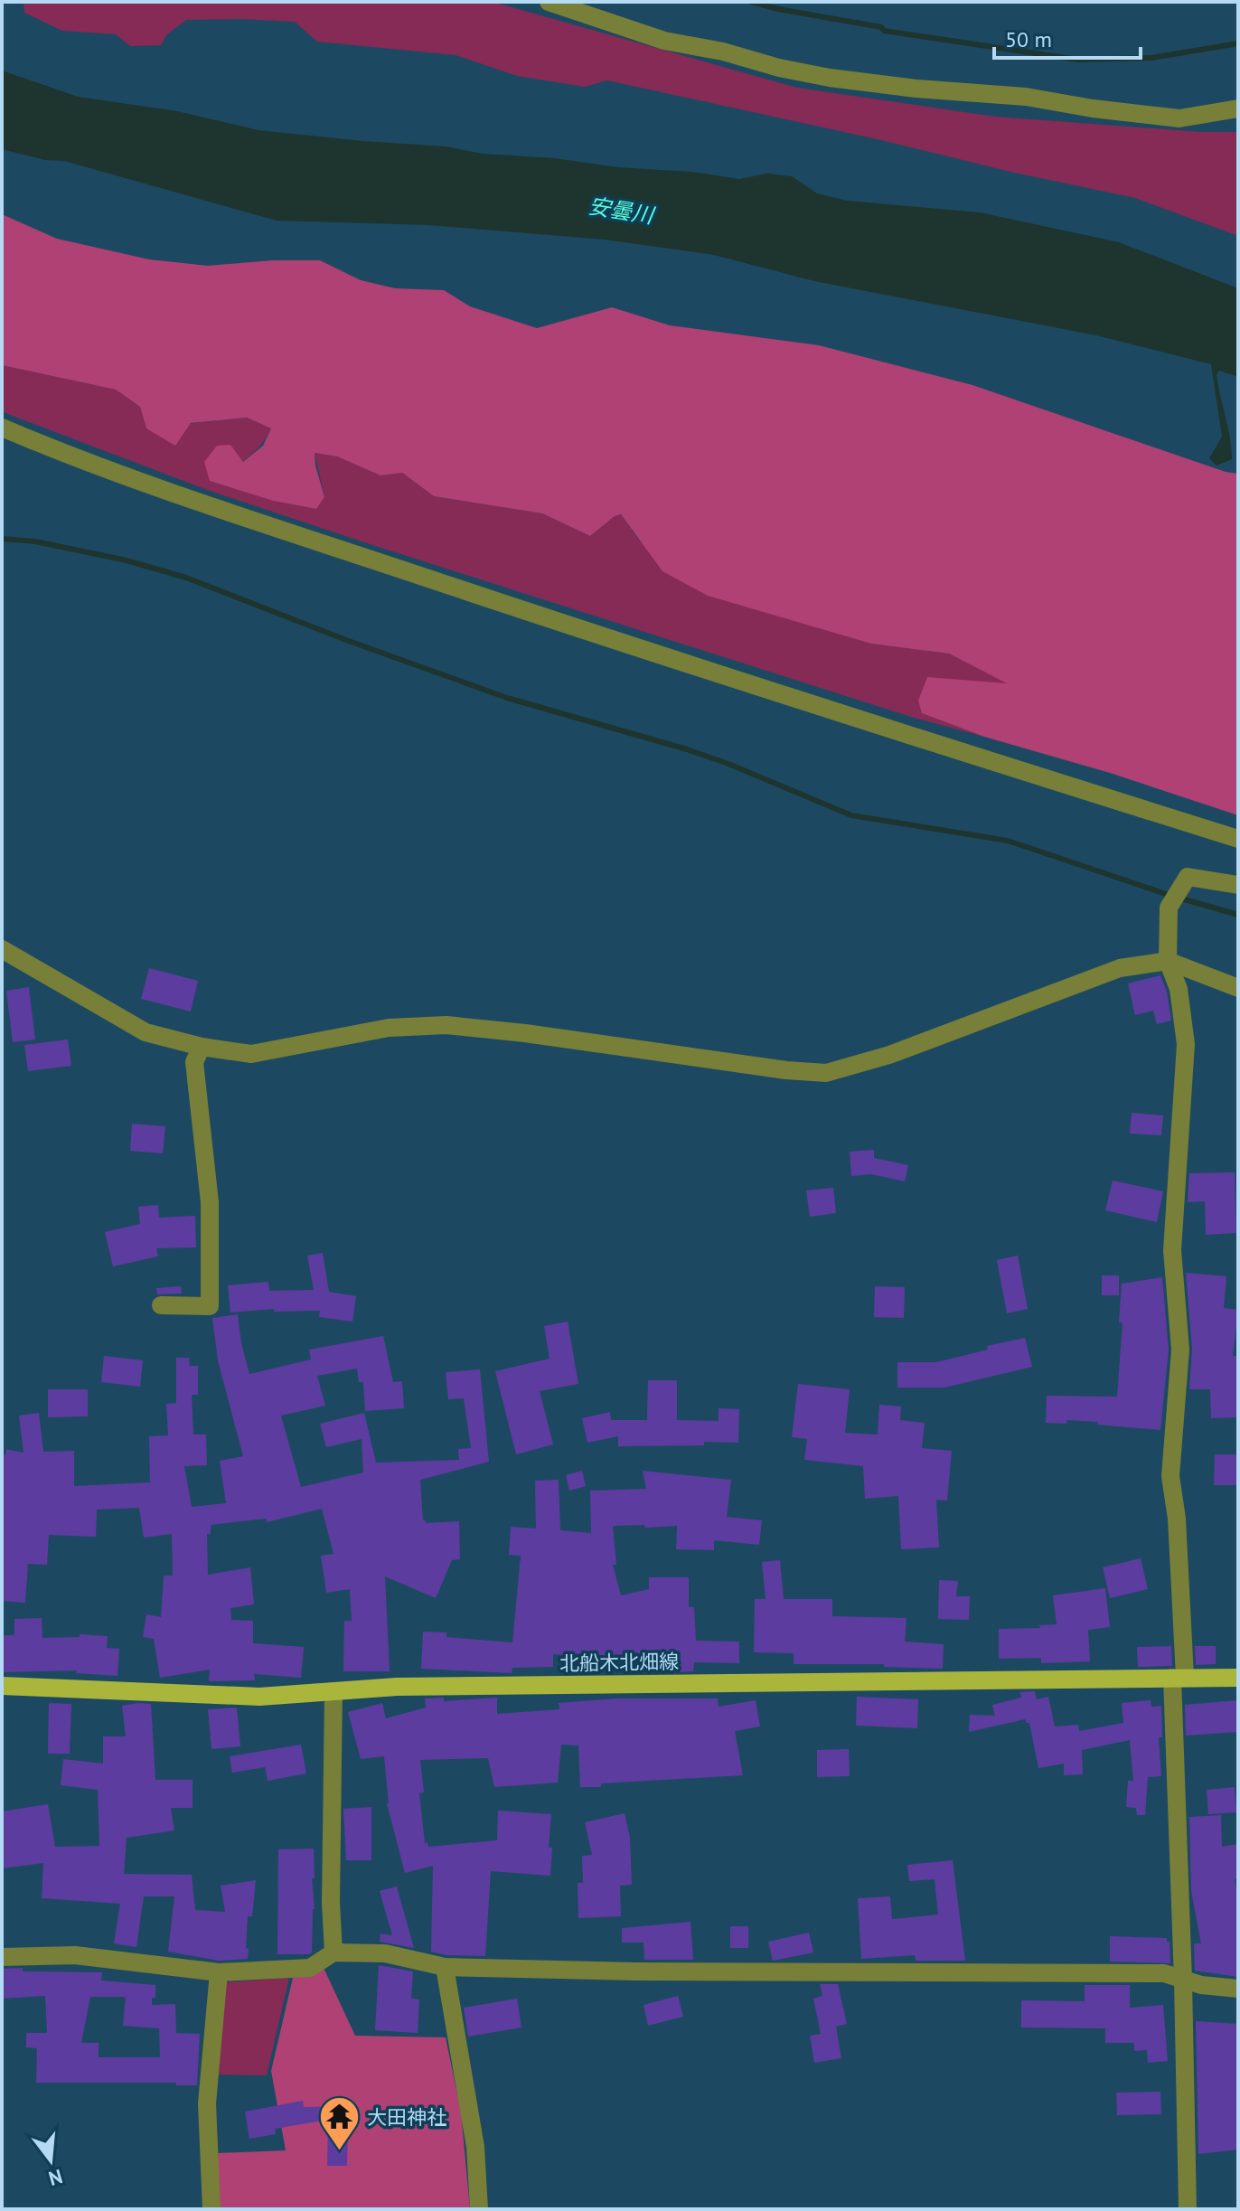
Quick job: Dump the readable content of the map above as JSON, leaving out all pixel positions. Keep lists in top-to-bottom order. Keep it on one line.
{"streets":{"main road":["北船木北畑線"]},"water":["安曇川"],"places":{"temple":["大田神社"]},"scale_bar":"50 m","north":"bottom"}
